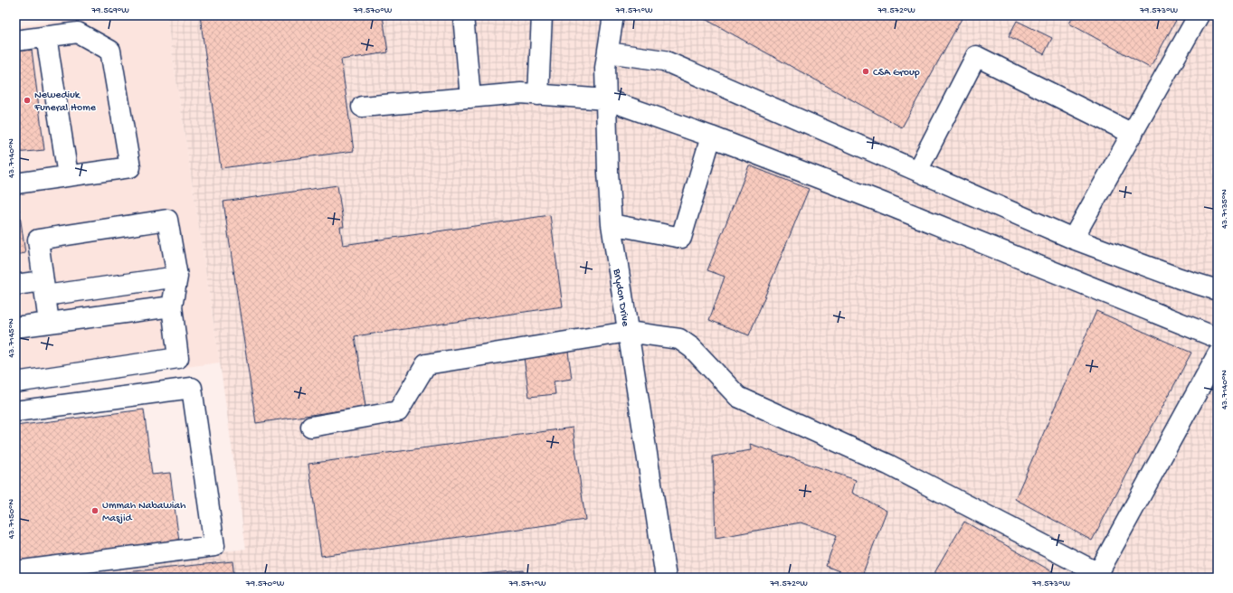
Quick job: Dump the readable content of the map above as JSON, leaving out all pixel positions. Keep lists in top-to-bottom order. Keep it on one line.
{"streets":{"street":["Brydon Drive"]},"places":["CSA Group","Newediuk Funeral Home","Ummah Nabawiah Masjid"],"coordinates":["79.569°W","79.570°W","79.571°W","79.572°W","79.573°W","43.7140°N","43.7135°N","43.7145°N","43.7150°N"]}
